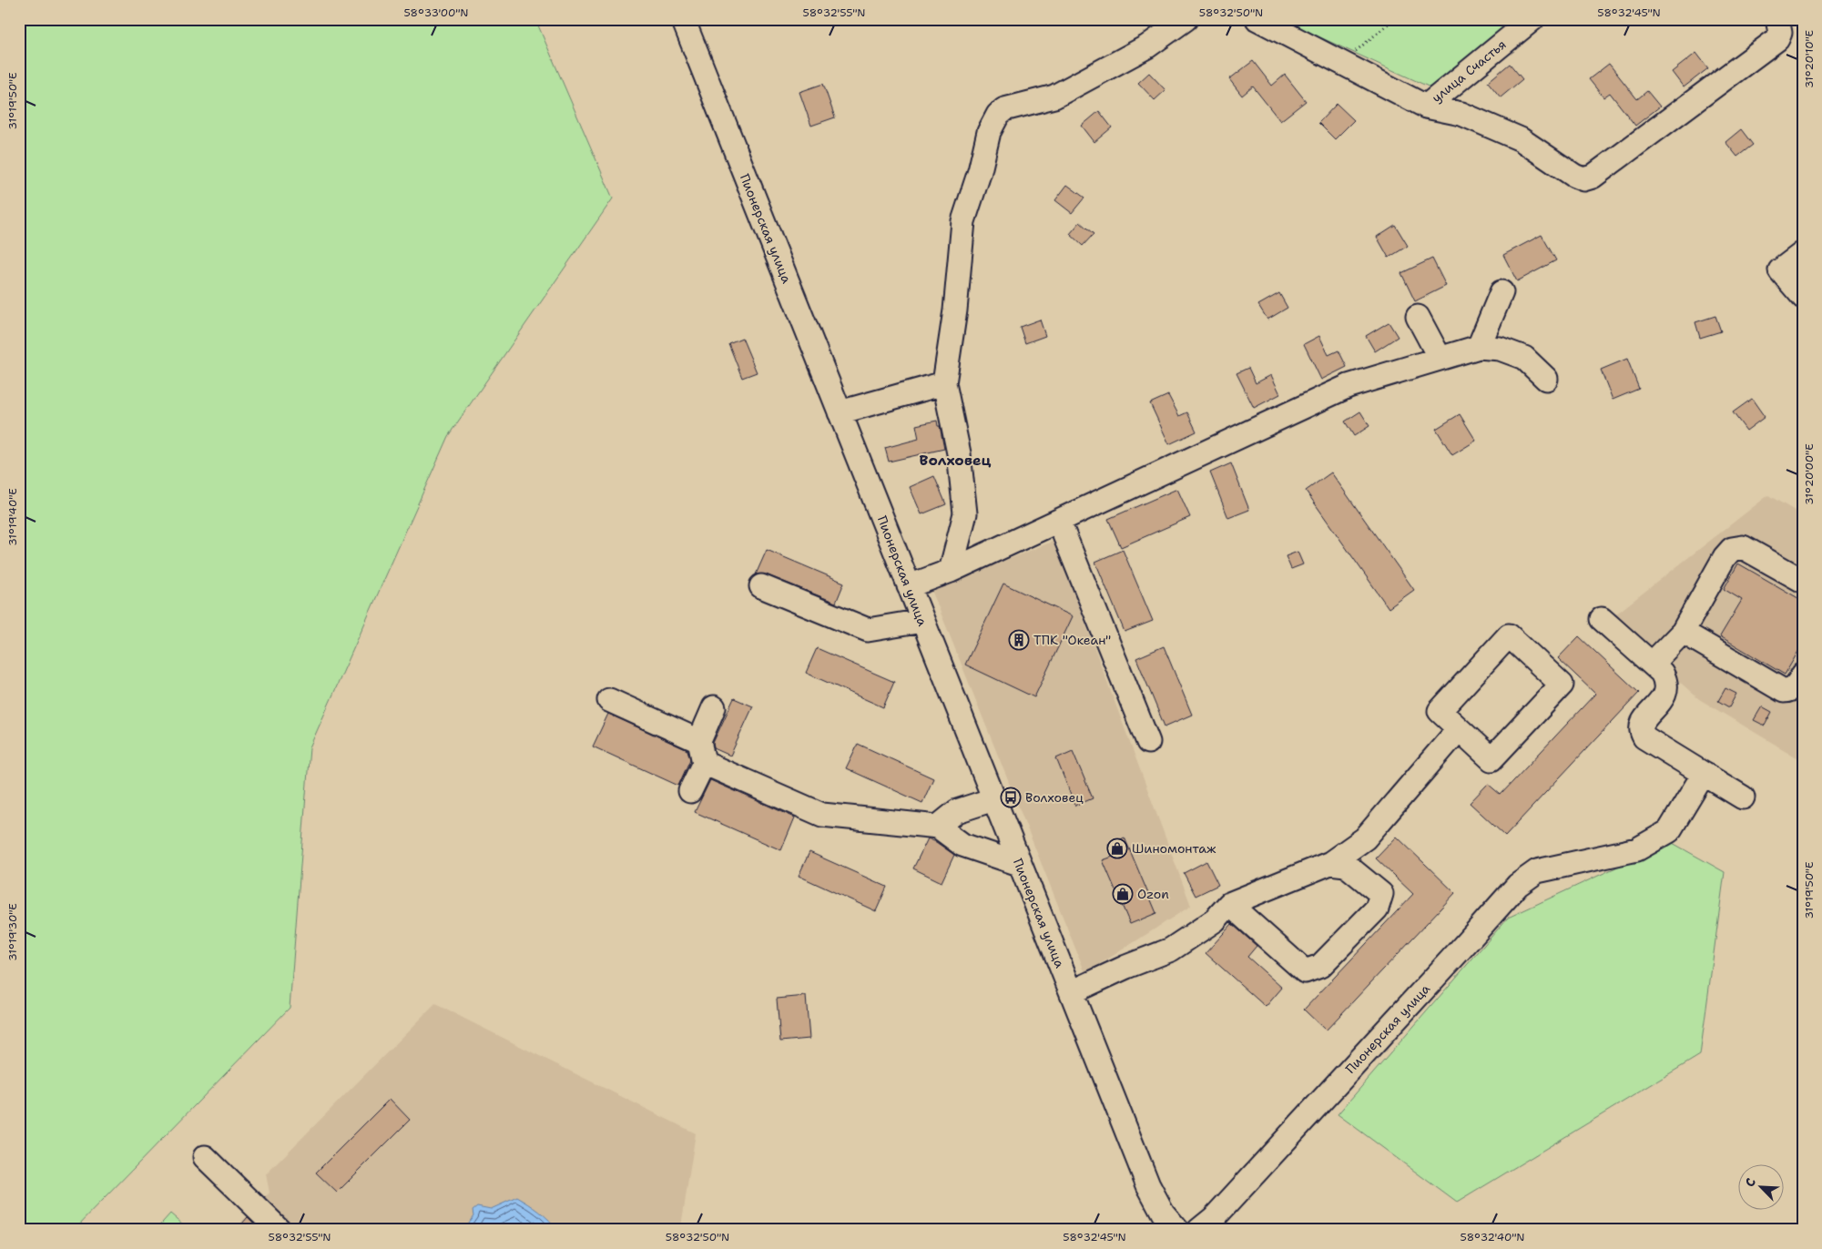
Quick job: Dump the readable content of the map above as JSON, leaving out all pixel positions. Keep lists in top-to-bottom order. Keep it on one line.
{"streets":{"street":["улица Счастья","Пионерская улица"]},"districts":["Волховец"],"places":{"building":["ТПК \"Океан\""],"bus stop":["Волховец"],"shop":["Шиномонтаж","Ozon"]},"north":"top left","coordinates":["58°33'00\"N","58°32'55\"N","58°32'50\"N","58°32'45\"N","31°20'10\"E","31°19'50\"E","31°20'00\"E","31°19'40\"E","31°19'30\"E","58°32'40\"N"]}
